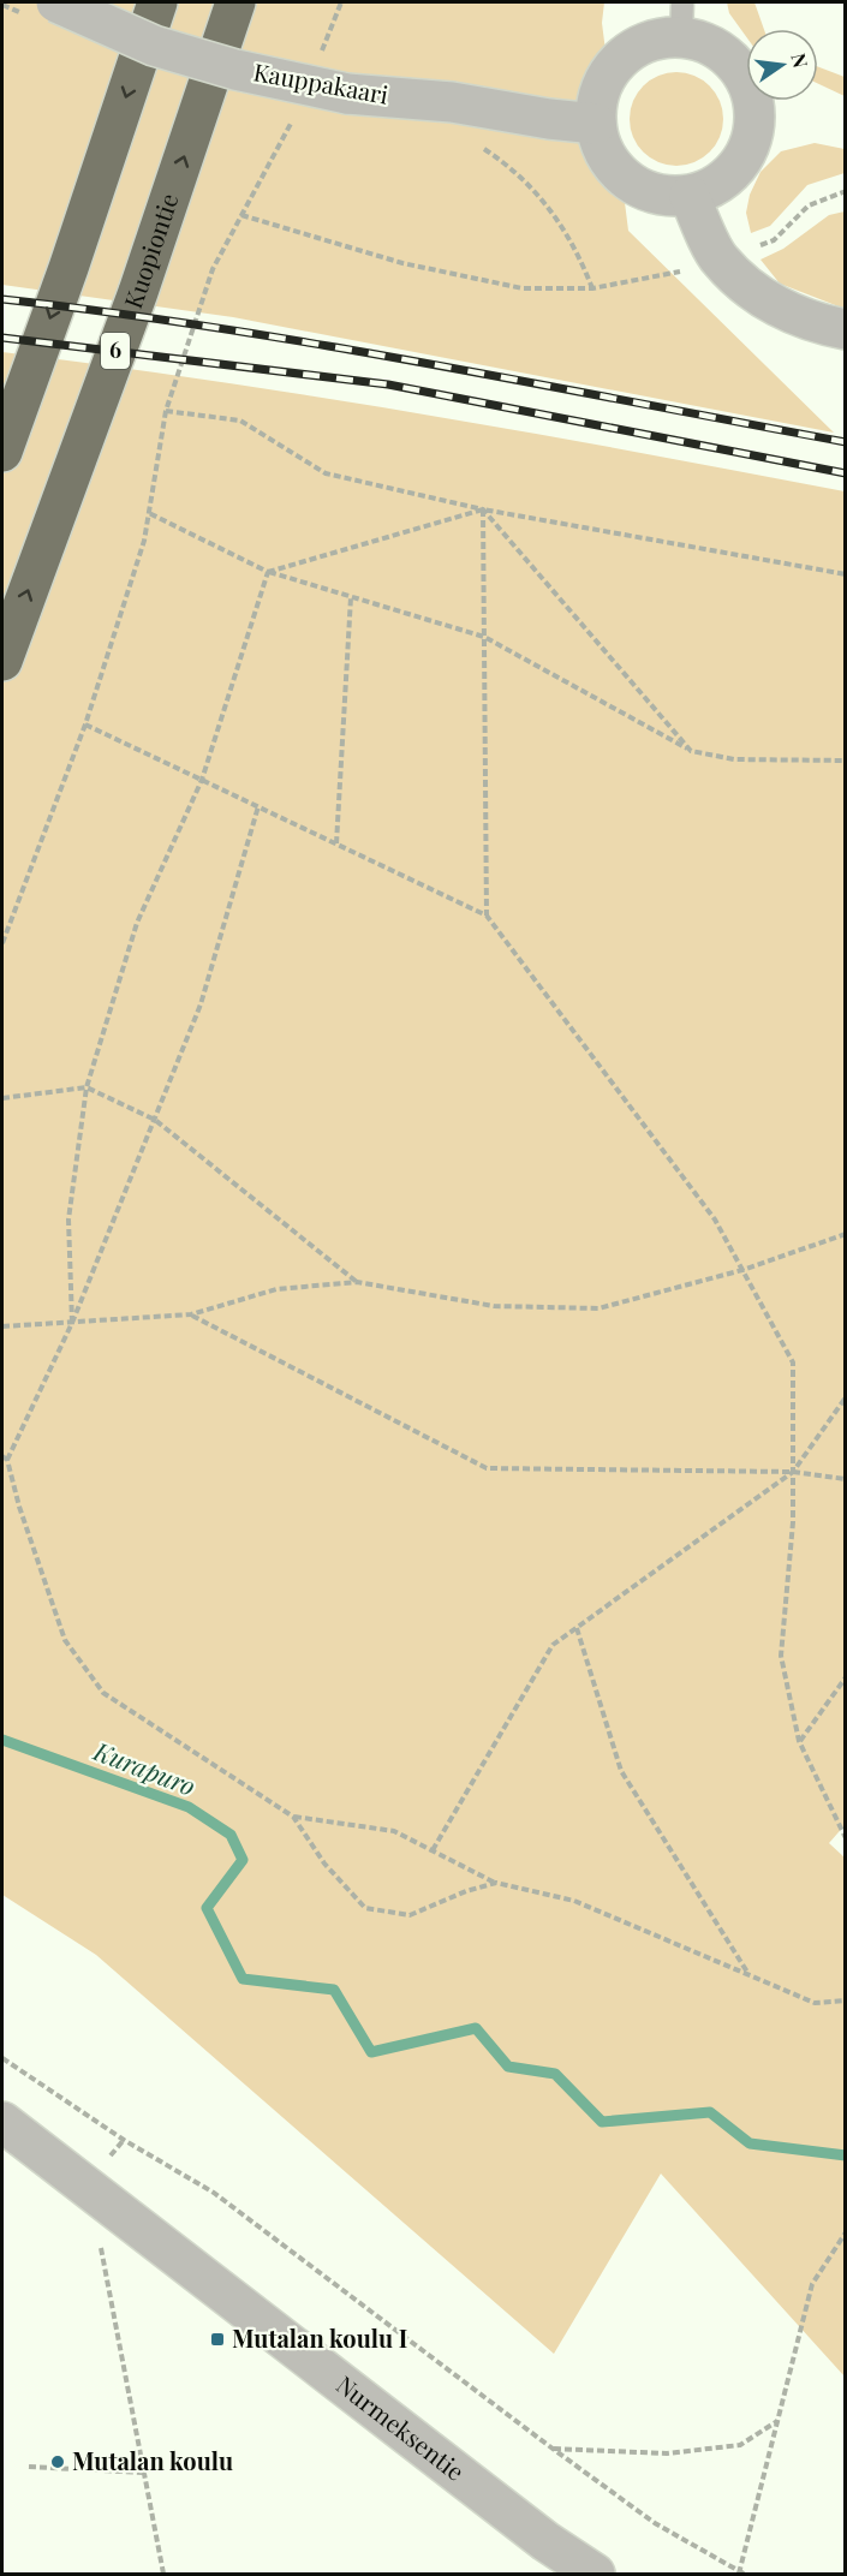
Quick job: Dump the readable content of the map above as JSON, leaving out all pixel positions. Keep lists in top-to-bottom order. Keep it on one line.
{"streets":{"highway":["Kuopiontie","6"],"street":["Kauppakaari","Nurmeksentie"]},"water":["Kurapuro"],"places":{"transit":["Mutalan koulu I"],"other":["Mutalan koulu"]},"north":"right"}
